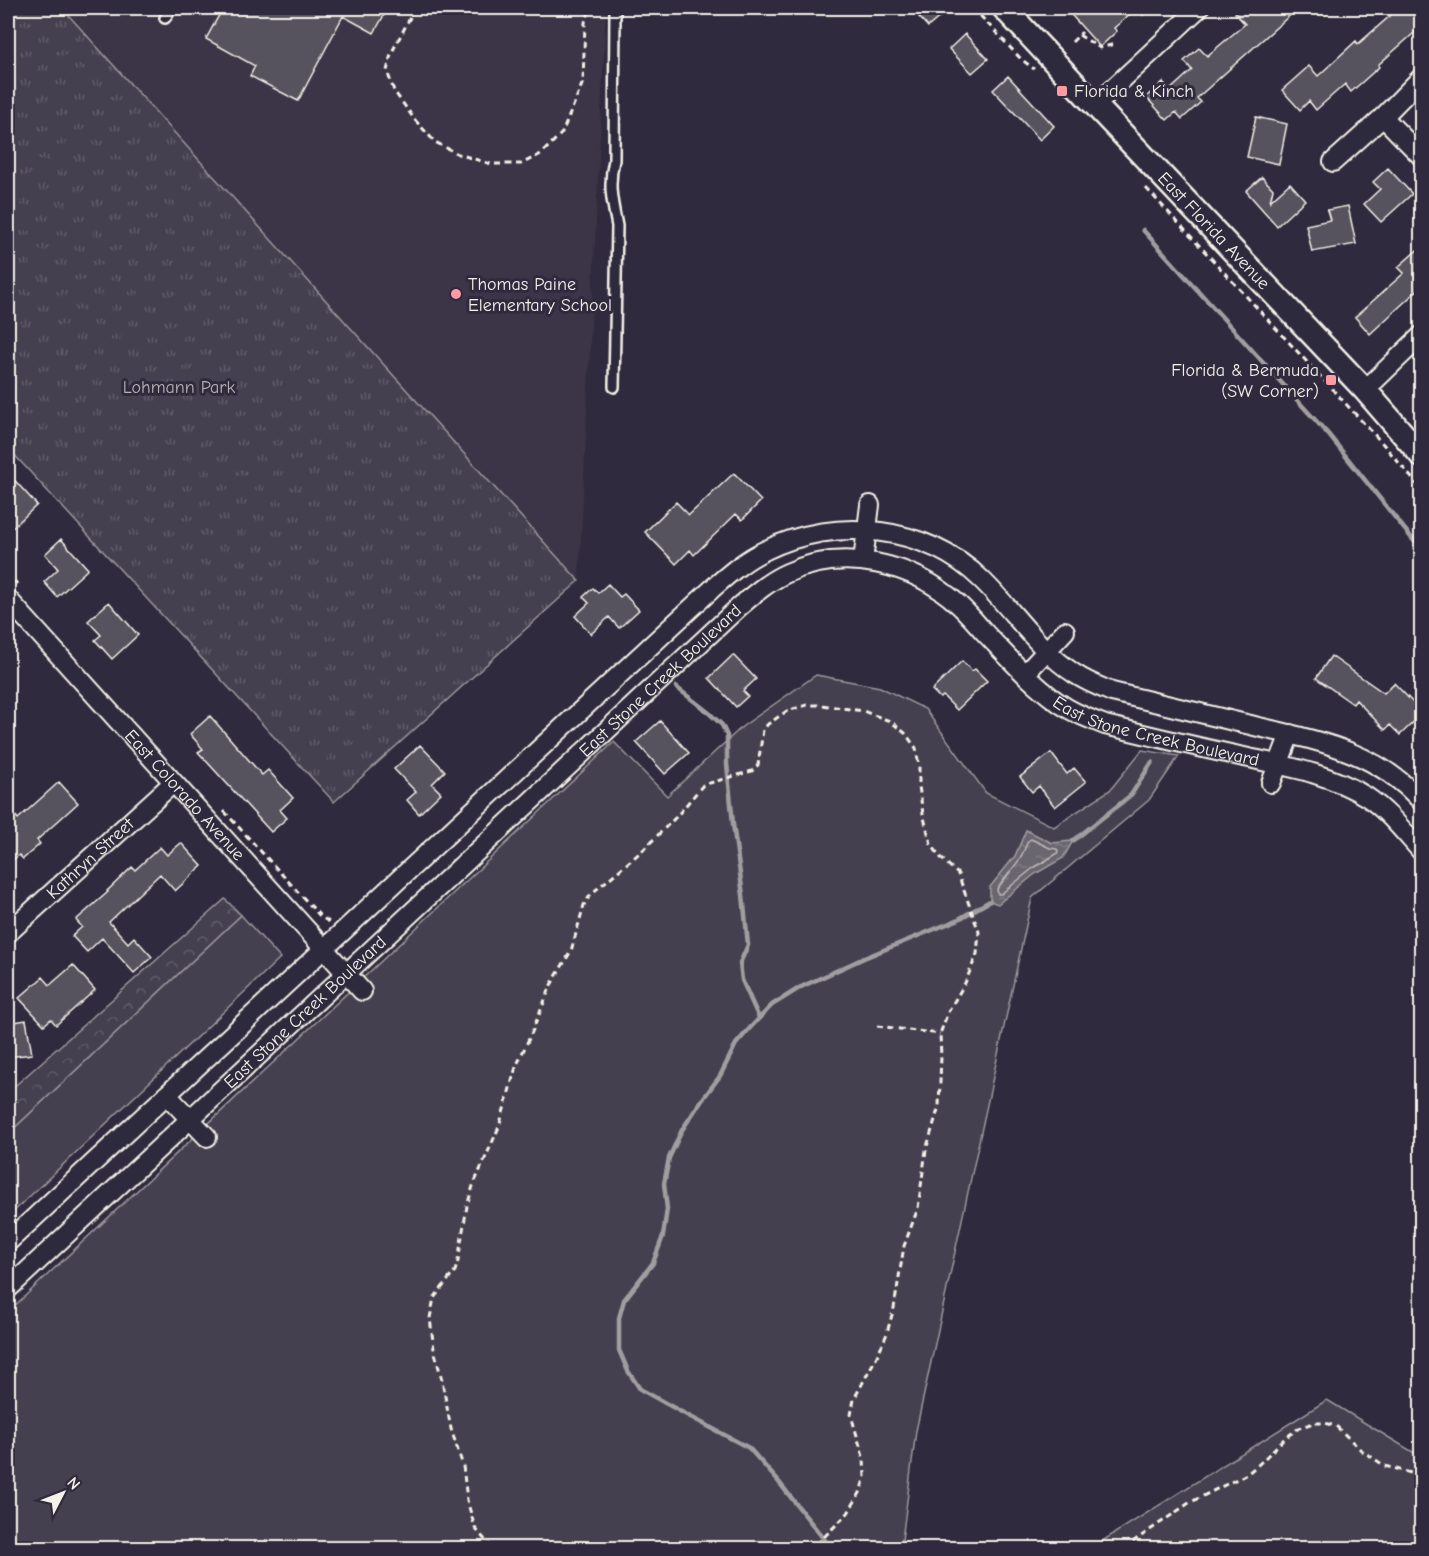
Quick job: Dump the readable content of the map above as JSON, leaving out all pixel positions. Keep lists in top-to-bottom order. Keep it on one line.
{"streets":{"street":["East Florida Avenue","East Stone Creek Boulevard","East Colorado Avenue","Kathryn Street"]},"crossings":[["East Stone Creek Boulevard","East Colorado Avenue"],["East Colorado Avenue","Kathryn Street"]],"parks":["Lohmann Park"],"places":{"transit":["Florida & Kinch","Florida & Bermuda (SW Corner)"],"other":["Thomas Paine Elementary School"]},"north":"top right"}
